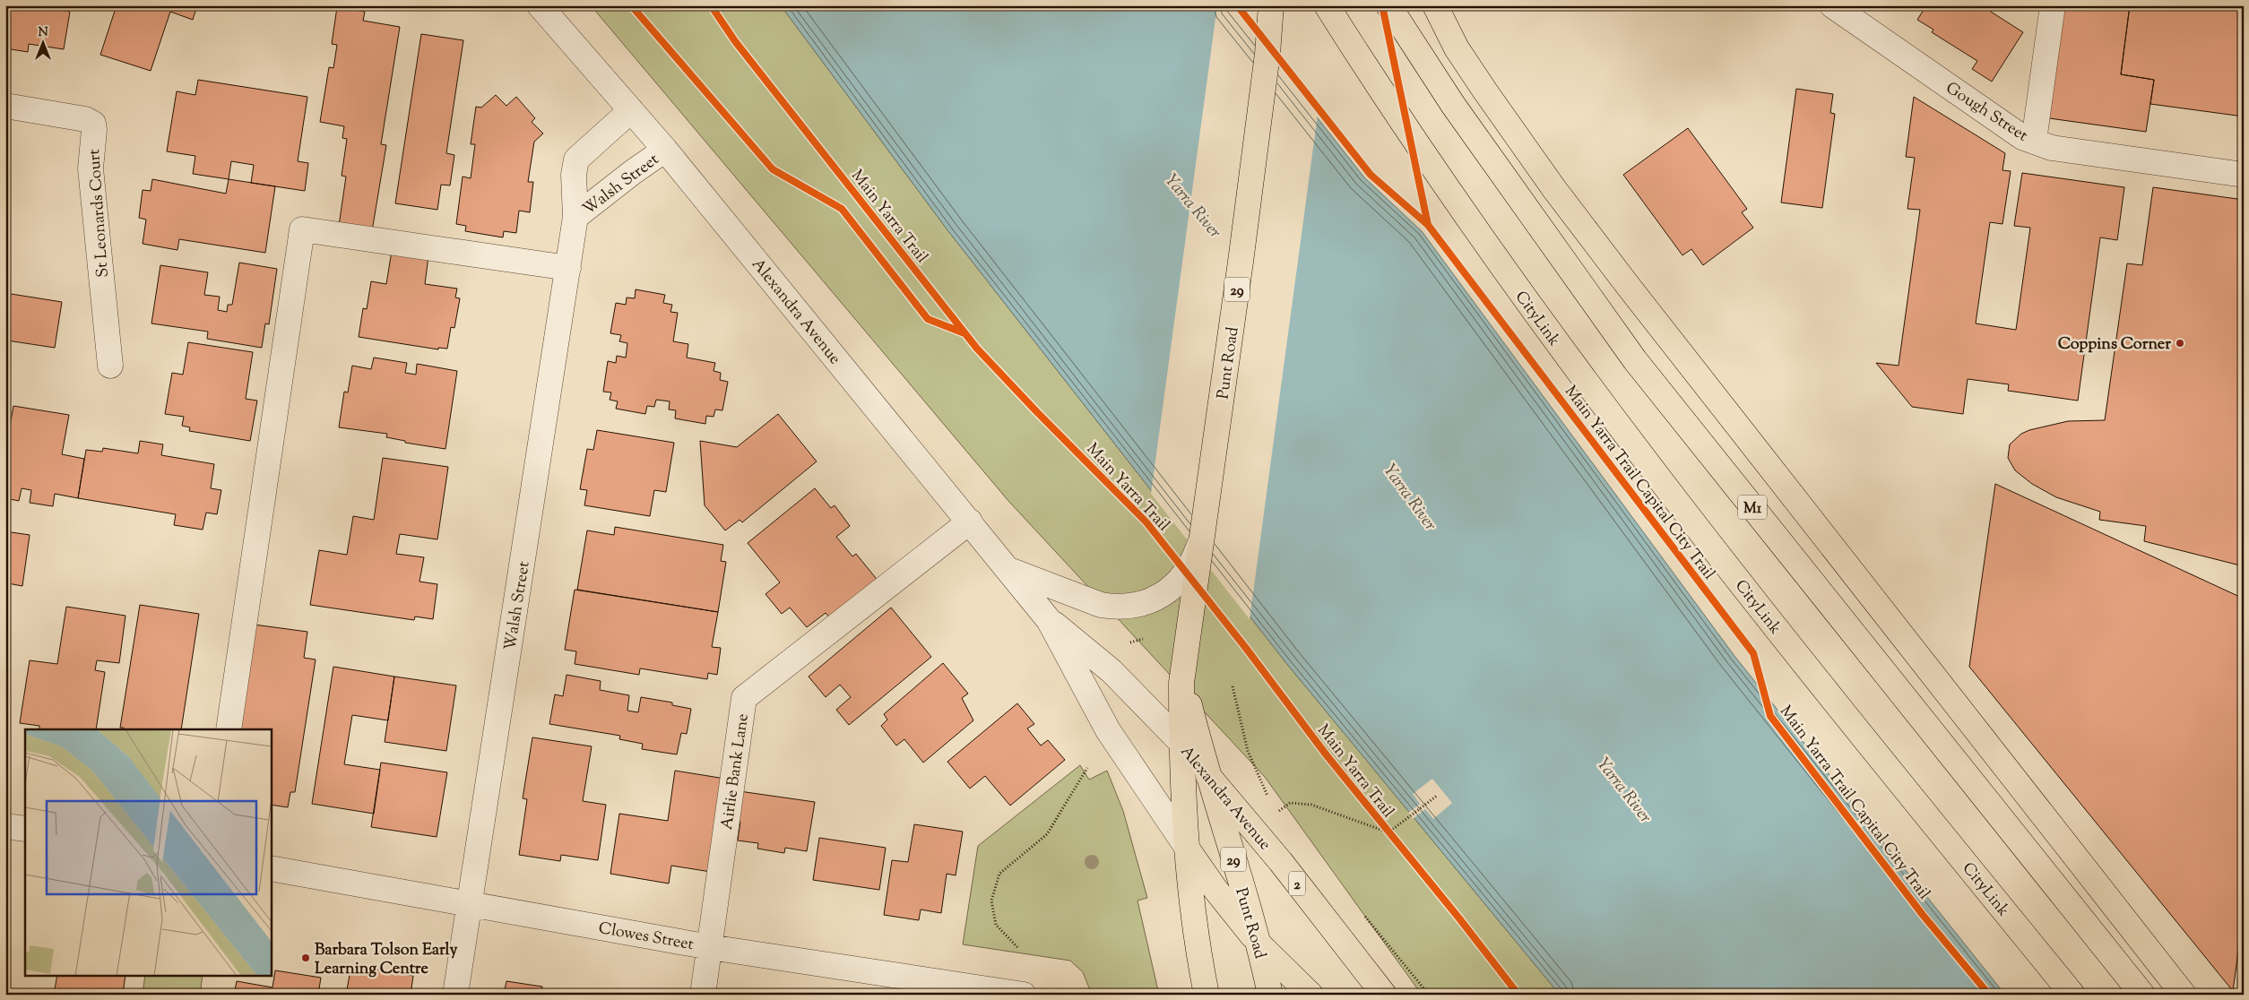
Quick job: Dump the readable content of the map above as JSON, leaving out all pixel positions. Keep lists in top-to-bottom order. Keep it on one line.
{"streets":{"main road":["29","Alexandra Avenue","CityLink","Punt Road","M1","2"],"street":["Gough Street","Walsh Street","St Leonards Court","Airlie Bank Lane","Clowes Street"],"cycle path":["Main Yarra Trail","Main Yarra Trail Capital City Trail"]},"crossings":[["Walsh Street","Alexandra Avenue"],["Walsh Street","Clowes Street"],["Alexandra Avenue","Punt Road"],["Alexandra Avenue","Airlie Bank Lane"],["Airlie Bank Lane","Clowes Street"]],"water":["Yarra River"],"places":["Coppins Corner","Barbara Tolson Early Learning Centre"],"north":"top"}
